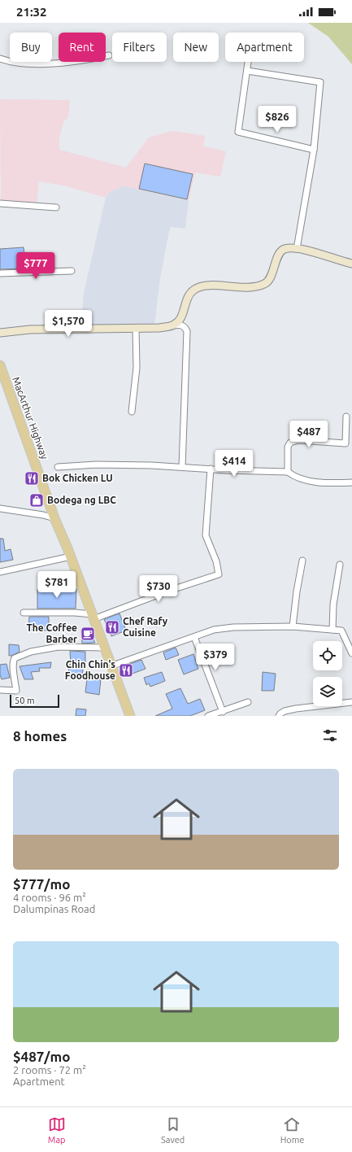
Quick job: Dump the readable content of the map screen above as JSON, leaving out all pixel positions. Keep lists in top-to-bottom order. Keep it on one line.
{"streets":{"main road":["MacArthur Highway"]},"places":{"restaurant":["Bok Chicken LU","Chef Rafy Cuisine","Chin Chin's Foodhouse"],"shop":["Bodega ng LBC"],"cafe":["The Coffee Barber"]},"scale_bar":"50 m","page":{"status":"21:32","chip":["Buy","Rent","Filters","New","Apartment"],"price":["$826","$777","$1,570","$487","$414","$781","$730","$379"],"scale":"50 m","heading":"8 homes","list":[{"name":"$777/mo","note":"4 rooms · 96 m² · Dalumpinas Road"},{"name":"$487/mo","note":"2 rooms · 72 m² · Apartment"}],"tabs":["Map","Saved","Home"]}}
